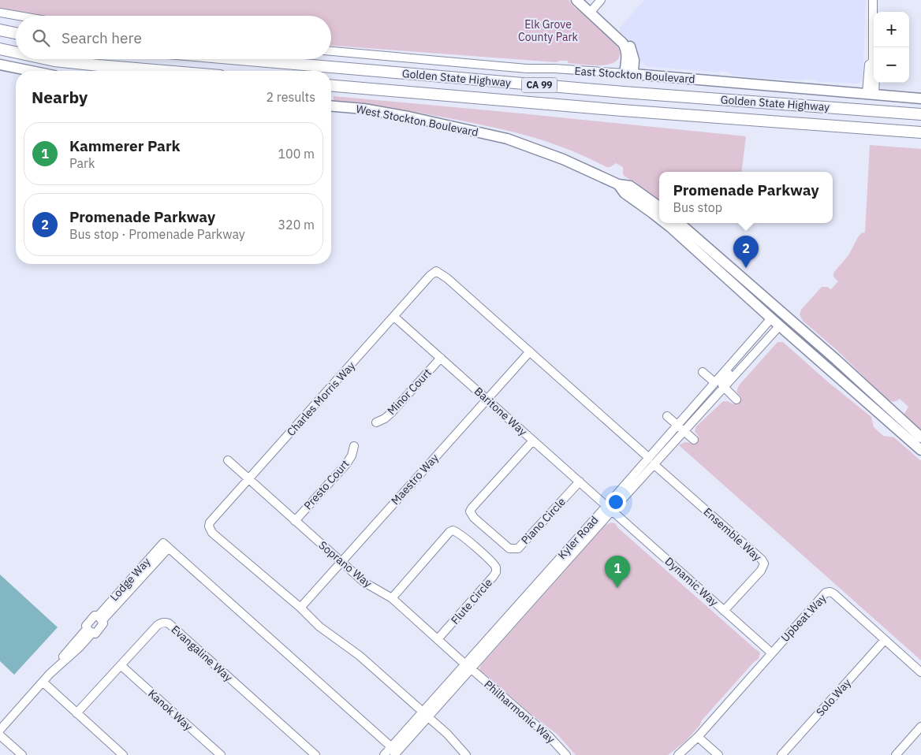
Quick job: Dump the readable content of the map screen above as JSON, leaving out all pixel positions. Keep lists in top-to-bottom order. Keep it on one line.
{"streets":{"highway":["Golden State Highway","CA 99"],"main road":["East Stockton Boulevard","West Stockton Boulevard"],"street":["Minor Court","Charles Morris Way","Baritone Way","Maestro Way","Presto Court","Piano Circle","Ensemble Way","Kyler Road","Soprano Way","Lodge Way","Dynamic Way","Flute Circle","Upbeat Way","Evangaline Way","Solo Way","Kanok Way","Philharmonic Way"]},"crossings":[["Minor Court","Baritone Way"],["Charles Morris Way","Baritone Way"],["Charles Morris Way","Maestro Way"],["Charles Morris Way","Ensemble Way"],["Charles Morris Way","Kyler Road"],["Charles Morris Way","Soprano Way"],["Baritone Way","Maestro Way"],["Baritone Way","Piano Circle"],["Baritone Way","Kyler Road"],["Baritone Way","Dynamic Way"],["Maestro Way","Soprano Way"],["Presto Court","Soprano Way"],["Ensemble Way","Kyler Road"],["Ensemble Way","Dynamic Way"],["Kyler Road","Soprano Way"],["Kyler Road","Lodge Way"],["Kyler Road","Dynamic Way"],["Kyler Road","Philharmonic Way"],["Soprano Way","Flute Circle"],["Soprano Way","Philharmonic Way"],["Dynamic Way","Upbeat Way"],["Upbeat Way","Solo Way"],["Evangaline Way","Kanok Way"]],"parks":["Elk Grove County Park"],"page":{"map_buttons":["+","−"],"search":"Search here","heading":["Nearby","2 results"],"list":[{"mark":"1","name":"Kammerer Park","note":"Park","value":"100 m"},{"mark":"2","name":"Promenade Parkway","note":"Bus stop · Promenade Parkway","value":"320 m"}],"popup":["Promenade Parkway","Bus stop"],"pins":["2","1"]}}
